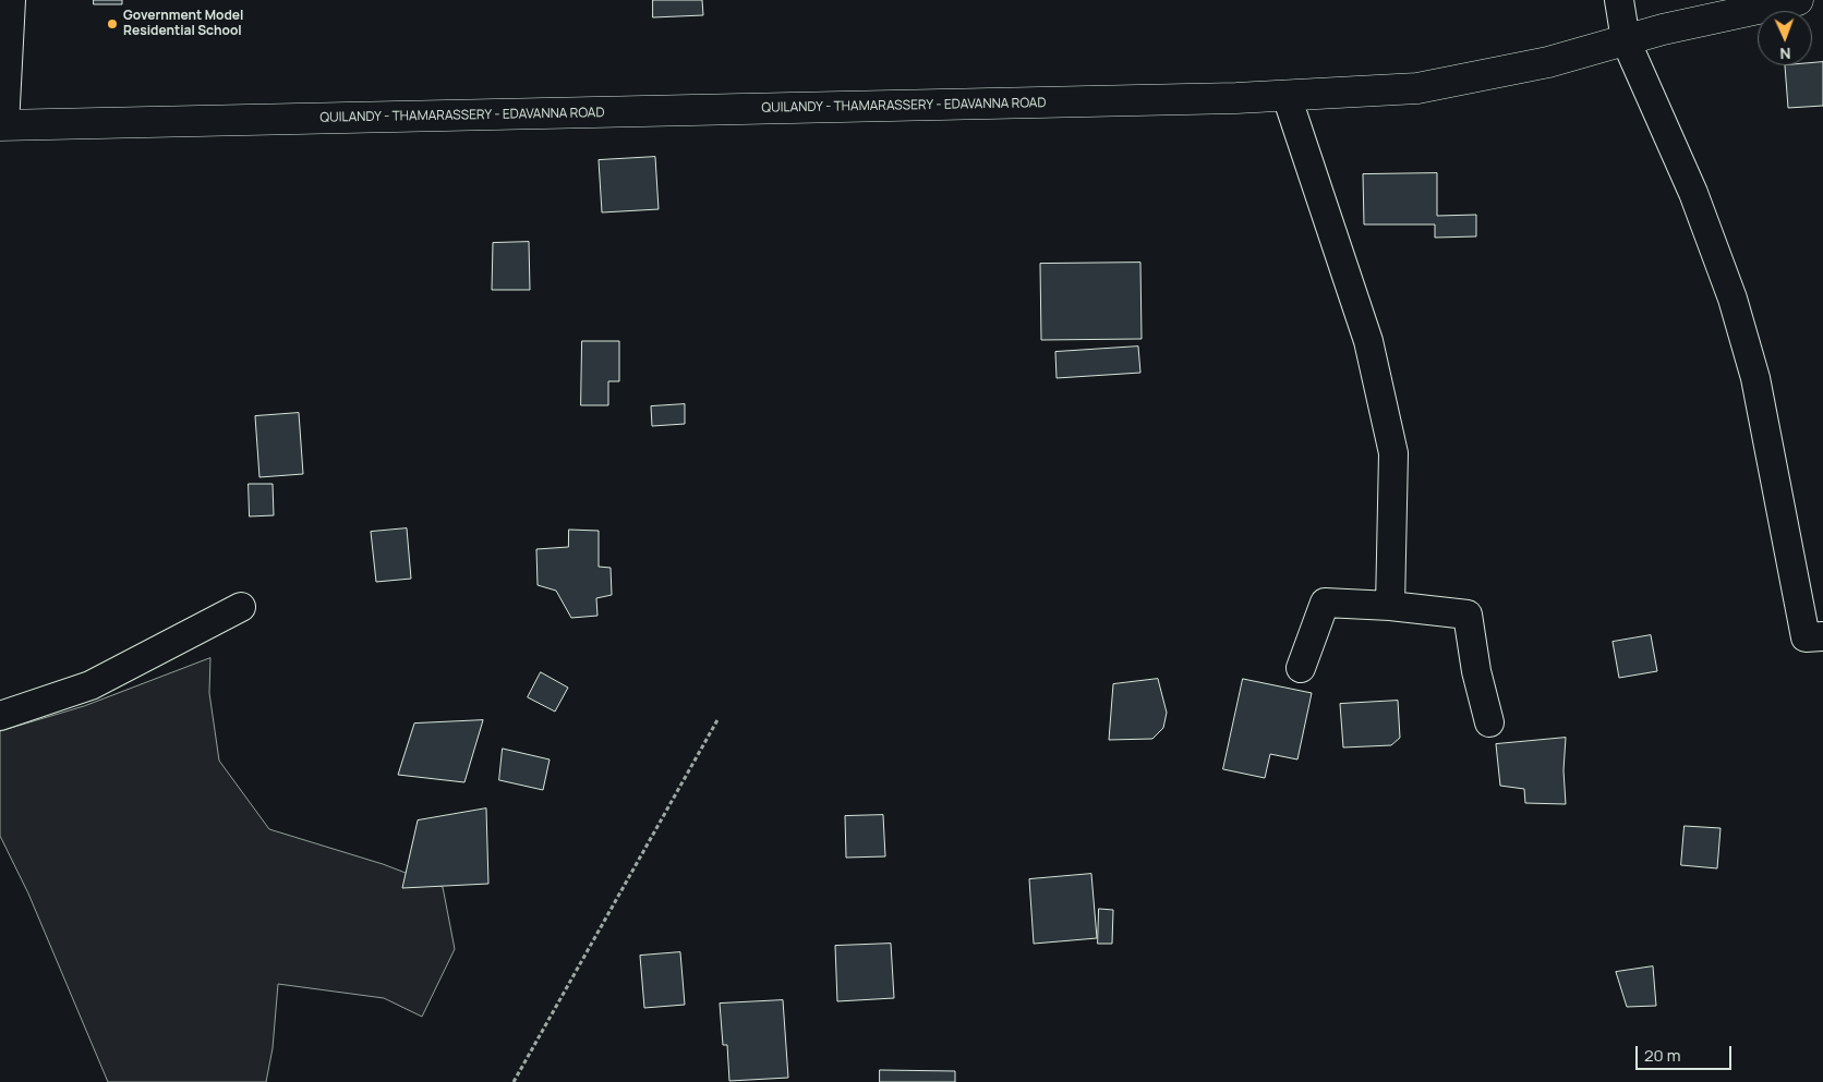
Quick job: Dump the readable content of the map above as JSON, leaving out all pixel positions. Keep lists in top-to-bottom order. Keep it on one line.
{"streets":{"main road":["QUILANDY - THAMARASSERY - EDAVANNA ROAD"]},"places":["Government Model Residential School"],"scale_bar":"20 m","north":"bottom"}
